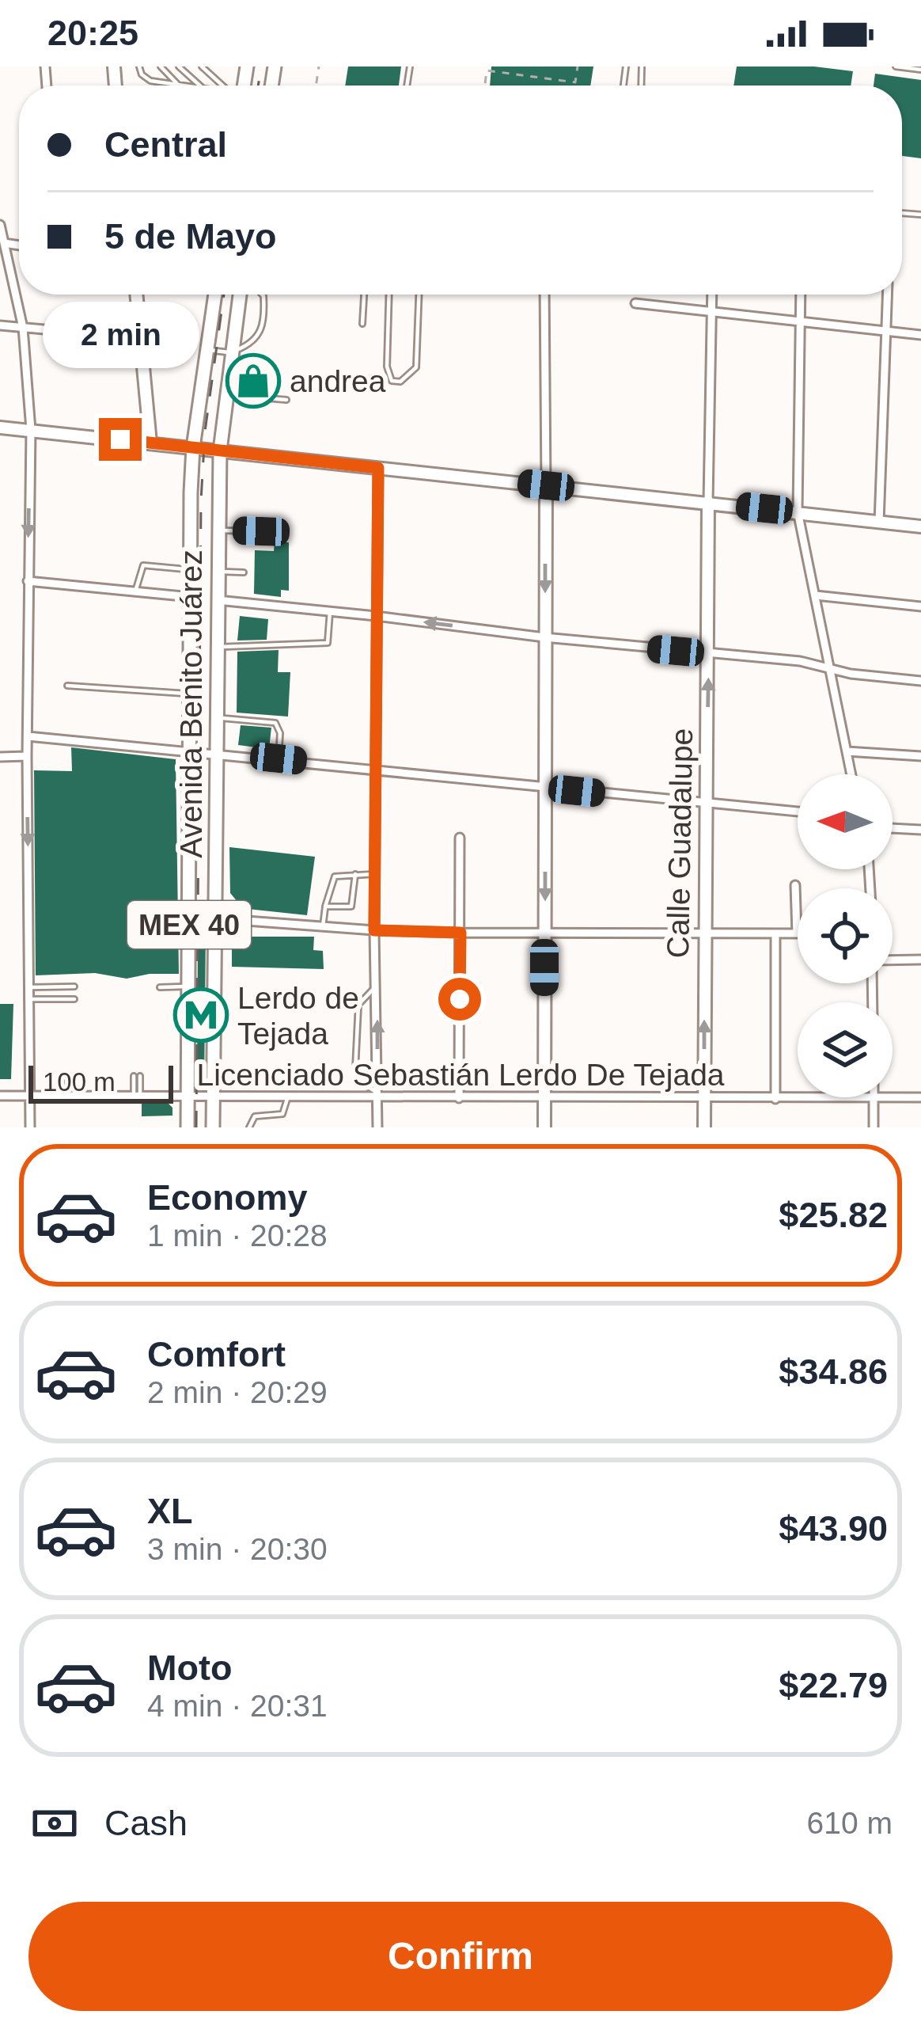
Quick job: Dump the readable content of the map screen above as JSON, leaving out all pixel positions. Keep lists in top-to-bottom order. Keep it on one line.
{"streets":{"main road":["Avenida Benito Juárez","MEX 40"],"street":["Calle Guadalupe","Licenciado Sebastián Lerdo De Tejada"]},"crossings":[["Avenida Benito Juárez","MEX 40"],["Avenida Benito Juárez","Licenciado Sebastián Lerdo De Tejada"],["Calle Guadalupe","Licenciado Sebastián Lerdo De Tejada"]],"places":{"shop":["andrea"],"metro station":["Lerdo de Tejada"]},"scale_bar":"100 m","north":"left","page":{"status":"20:25","banner":["Central","5 de Mayo"],"bubble":"2 min","scale":"100 m","list":[{"name":"Economy","note":"1 min · 20:28","value":"$25.82"},{"name":"Comfort","note":"2 min · 20:29","value":"$34.86"},{"name":"XL","note":"3 min · 20:30","value":"$43.90"},{"name":"Moto","note":"4 min · 20:31","value":"$22.79"}],"pay":["Cash","610 m"],"buttons":"Confirm"}}
